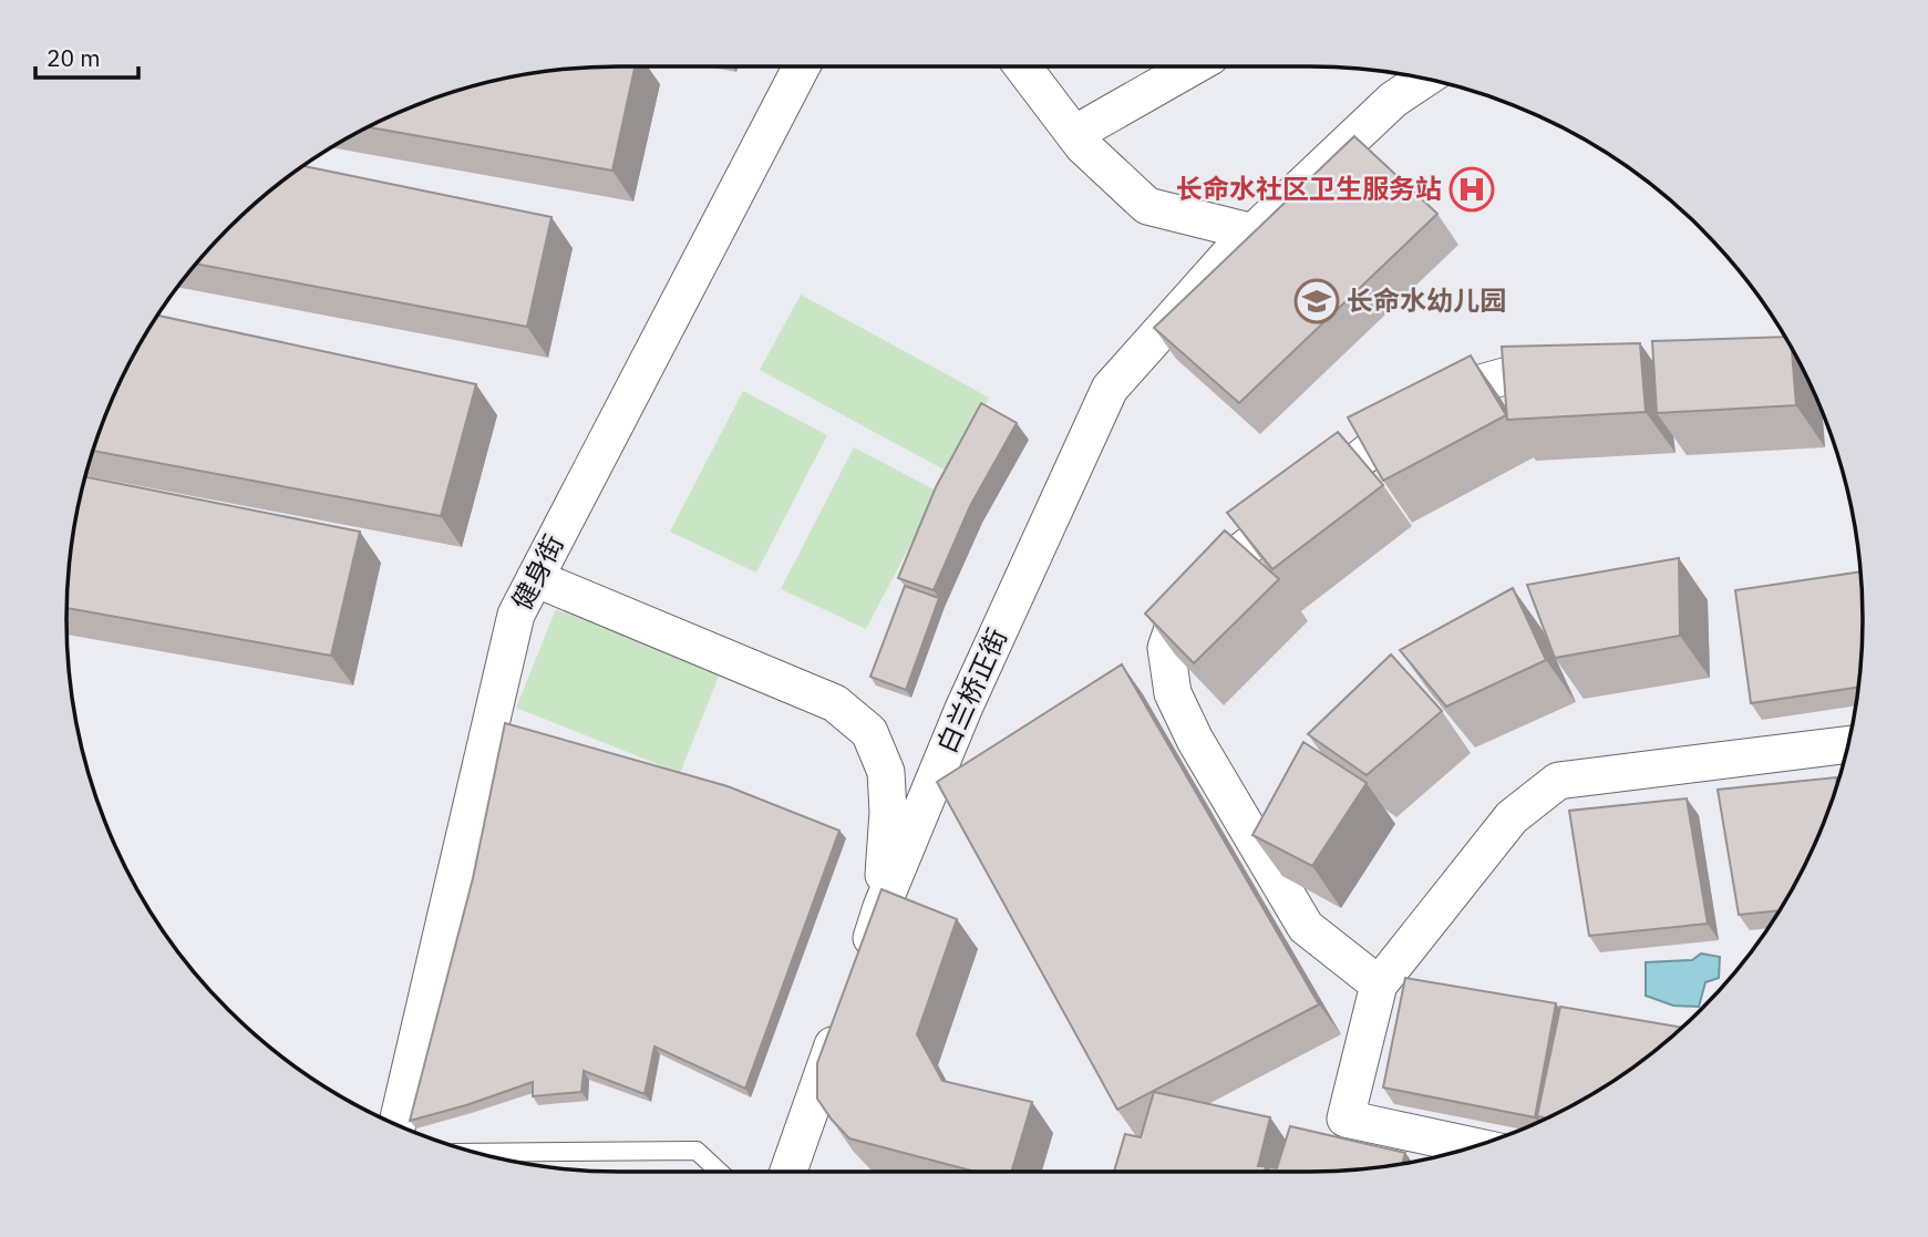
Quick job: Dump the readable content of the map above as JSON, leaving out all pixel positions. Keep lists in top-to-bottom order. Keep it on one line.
{"streets":{"street":["健身街","白兰桥正街"]},"places":{"hospital":["长命水社区卫生服务站"],"school or university":["长命水幼儿园"]},"scale_bar":"20 m"}
